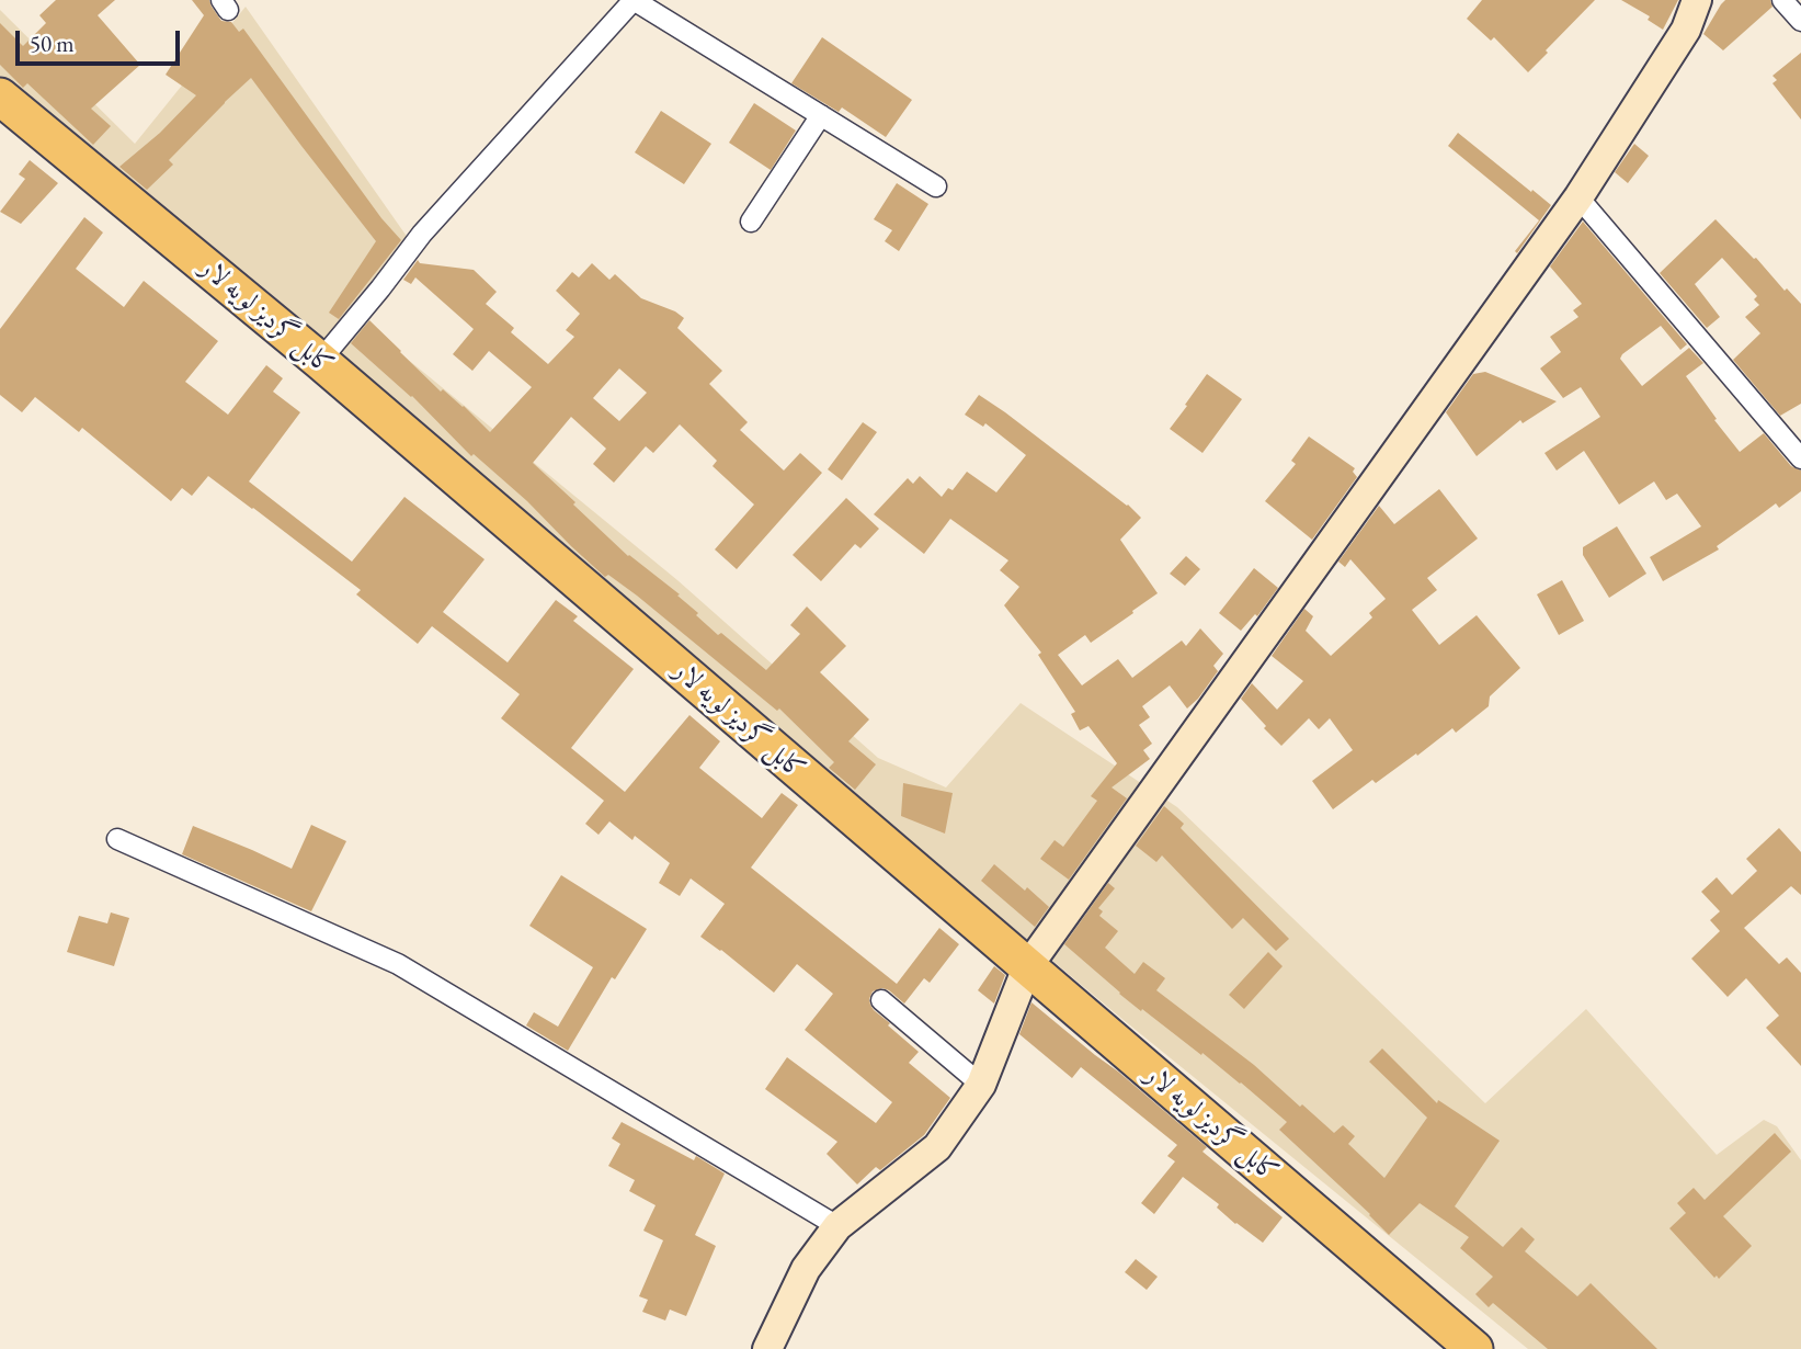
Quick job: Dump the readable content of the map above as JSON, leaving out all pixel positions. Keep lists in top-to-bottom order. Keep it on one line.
{"streets":{"highway":["کابل گردیز لویه لار"]},"scale_bar":"50 m"}
